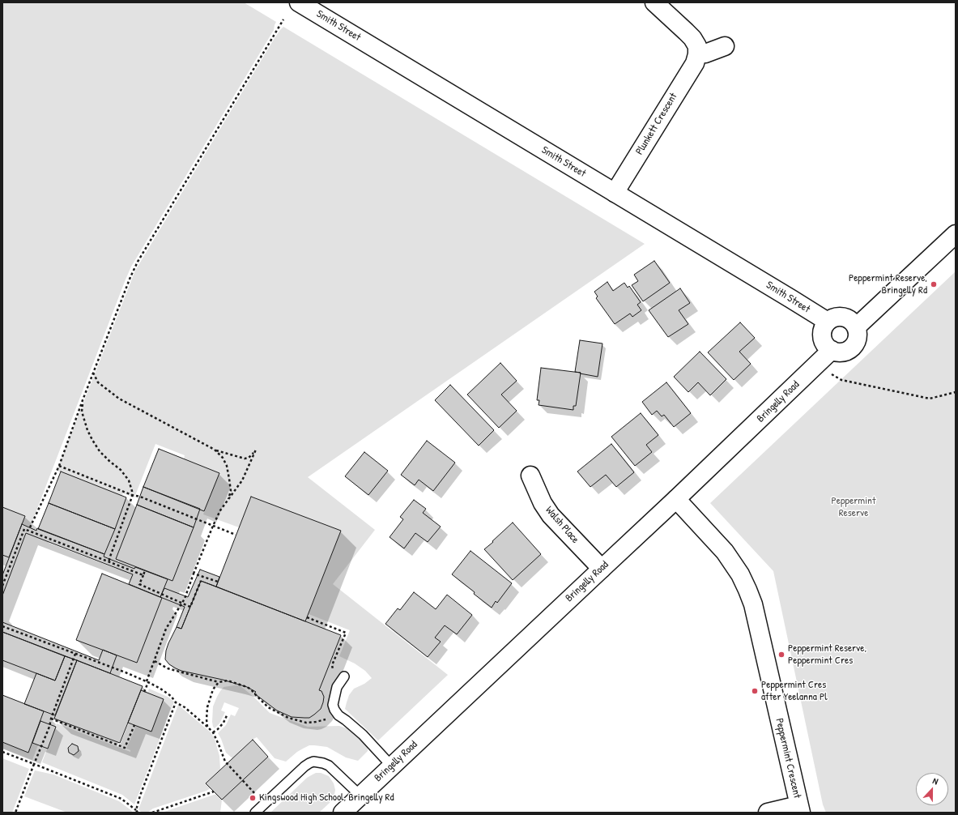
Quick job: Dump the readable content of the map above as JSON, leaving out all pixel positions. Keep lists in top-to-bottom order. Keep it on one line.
{"streets":{"street":["Smith Street","Plunkett Crescent","Bringelly Road","Walsh Place","Peppermint Crescent"]},"crossings":[["Smith Street","Plunkett Crescent"],["Smith Street","Bringelly Road"],["Bringelly Road","Walsh Place"],["Bringelly Road","Peppermint Crescent"]],"parks":["Peppermint Reserve"],"places":["Peppermint Reserve, Bringelly Rd","Peppermint Reserve, Peppermint Cres","Peppermint Cres after Yeelanna Pl","Kingswood High School, Bringelly Rd"],"north":"top"}
